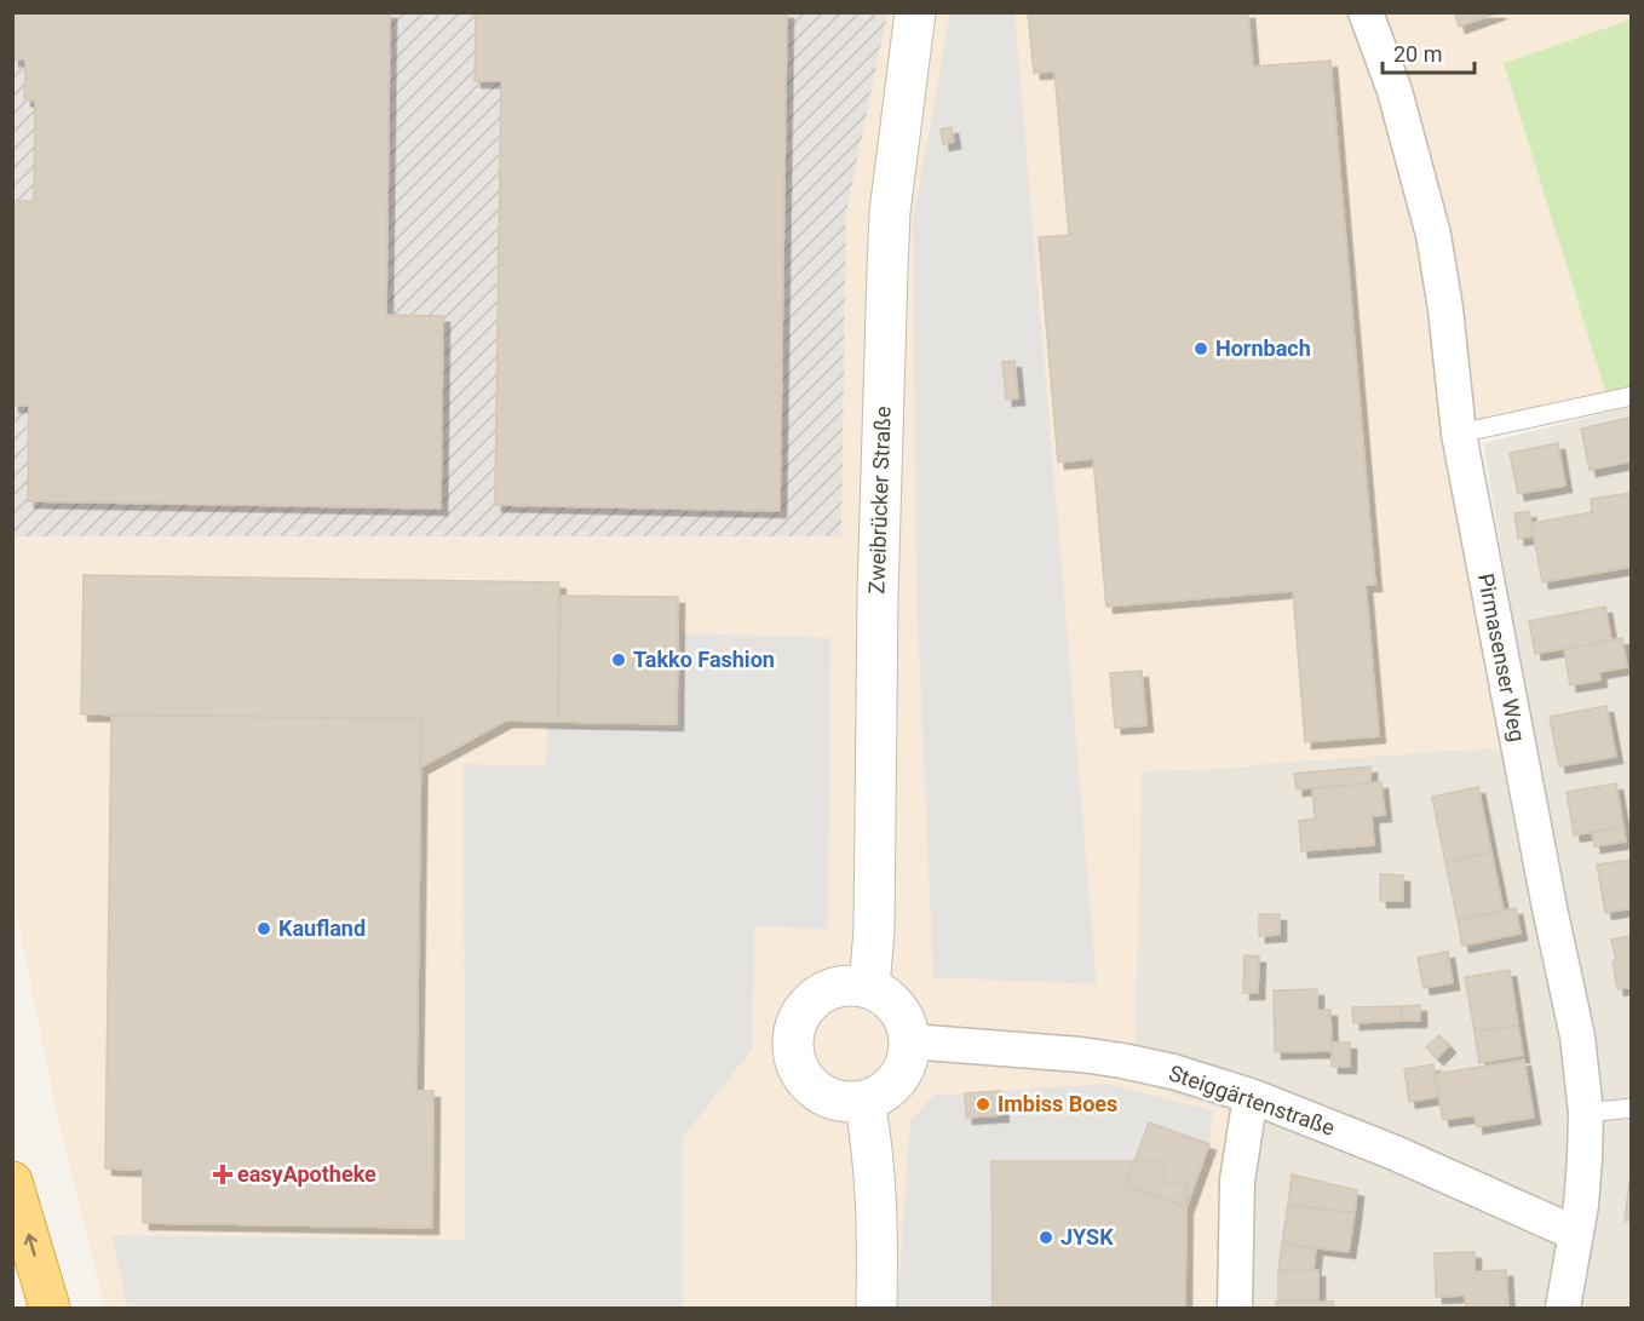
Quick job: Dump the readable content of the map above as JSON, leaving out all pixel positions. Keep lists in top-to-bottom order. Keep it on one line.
{"streets":{"street":["Zweibrücker Straße","Pirmasenser Weg","Steiggärtenstraße"]},"crossings":[["Zweibrücker Straße","Steiggärtenstraße"],["Pirmasenser Weg","Steiggärtenstraße"]],"places":{"other":["Hornbach","Takko Fashion","Kaufland","Imbiss Boes","JYSK"],"health":["easyApotheke"]},"scale_bar":"20 m"}
